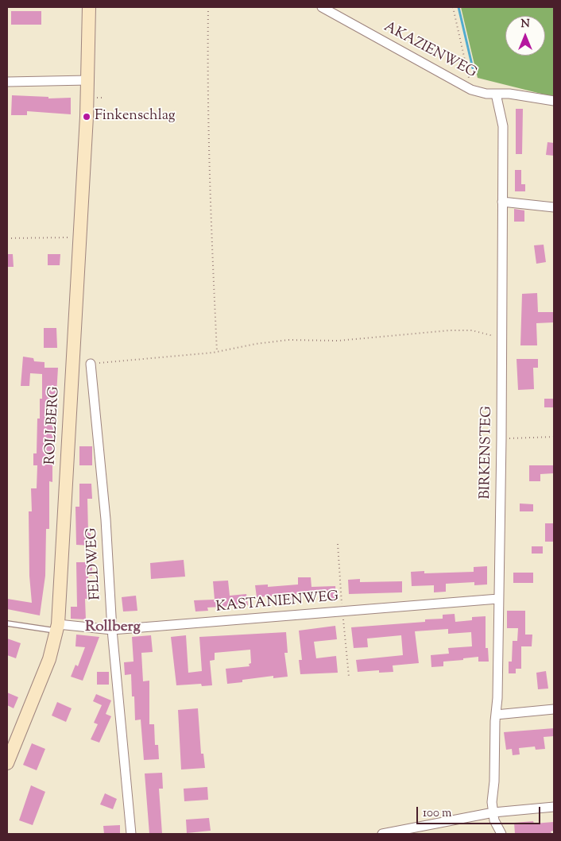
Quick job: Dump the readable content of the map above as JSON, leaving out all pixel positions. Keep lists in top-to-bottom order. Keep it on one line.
{"streets":{"main road":["ROLLBERG"],"street":["AKAZIENWEG","BIRKENSTEG","FELDWEG","KASTANIENWEG"]},"crossings":[["AKAZIENWEG","BIRKENSTEG"],["ROLLBERG","KASTANIENWEG"],["BIRKENSTEG","KASTANIENWEG"],["FELDWEG","KASTANIENWEG"]],"districts":["Rollberg"],"places":["Finkenschlag"],"scale_bar":"100 m","north":"top"}
